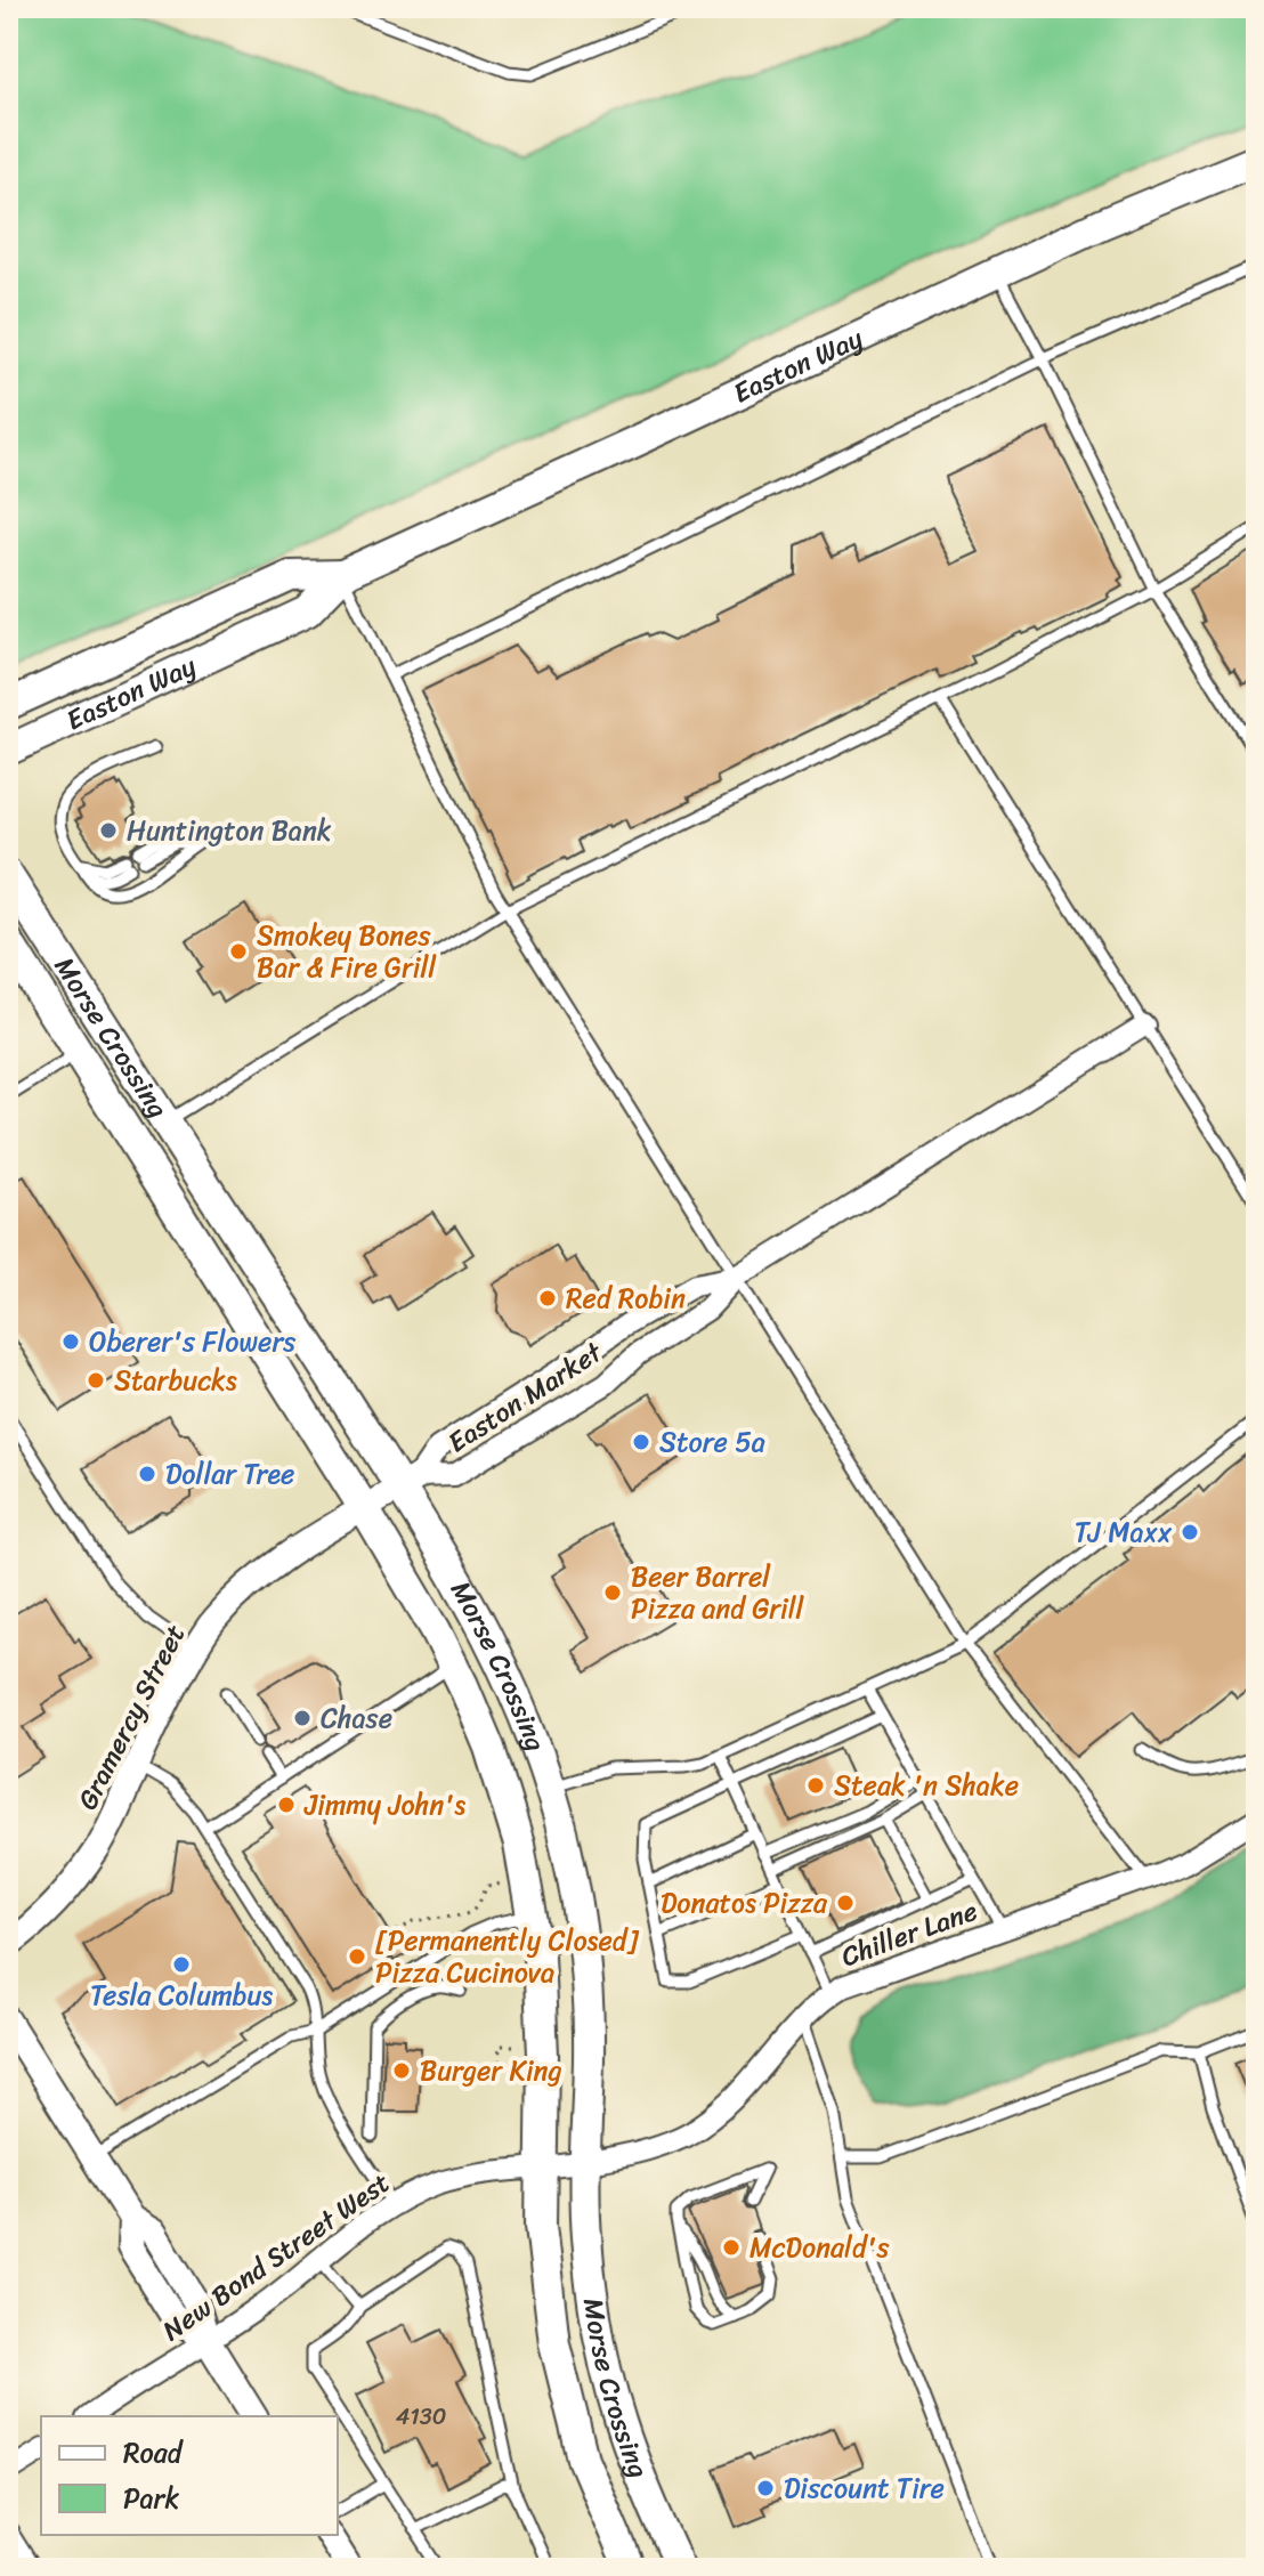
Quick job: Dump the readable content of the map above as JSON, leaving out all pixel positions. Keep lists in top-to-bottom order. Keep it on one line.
{"streets":{"main road":["Easton Way","Morse Crossing"],"street":["Easton Market","Gramercy Street","Chiller Lane","New Bond Street West"]},"crossings":[["Morse Crossing","Easton Market"],["Morse Crossing","Gramercy Street"],["Morse Crossing","Chiller Lane"],["Morse Crossing","New Bond Street West"],["Easton Market","Gramercy Street"],["Chiller Lane","New Bond Street West"]],"places":["Huntington Bank","Smokey Bones Bar & Fire Grill","Red Robin","Oberer's Flowers","Starbucks","Store 5a","Dollar Tree","TJ Maxx","Beer Barrel Pizza and Grill","Chase","Steak 'n Shake","Jimmy John's","Donatos Pizza","[Permanently Closed] Pizza Cucinova","Tesla Columbus","Burger King","McDonald's","Discount Tire"],"house_numbers":["4130"],"legend":["Road","Park"]}
